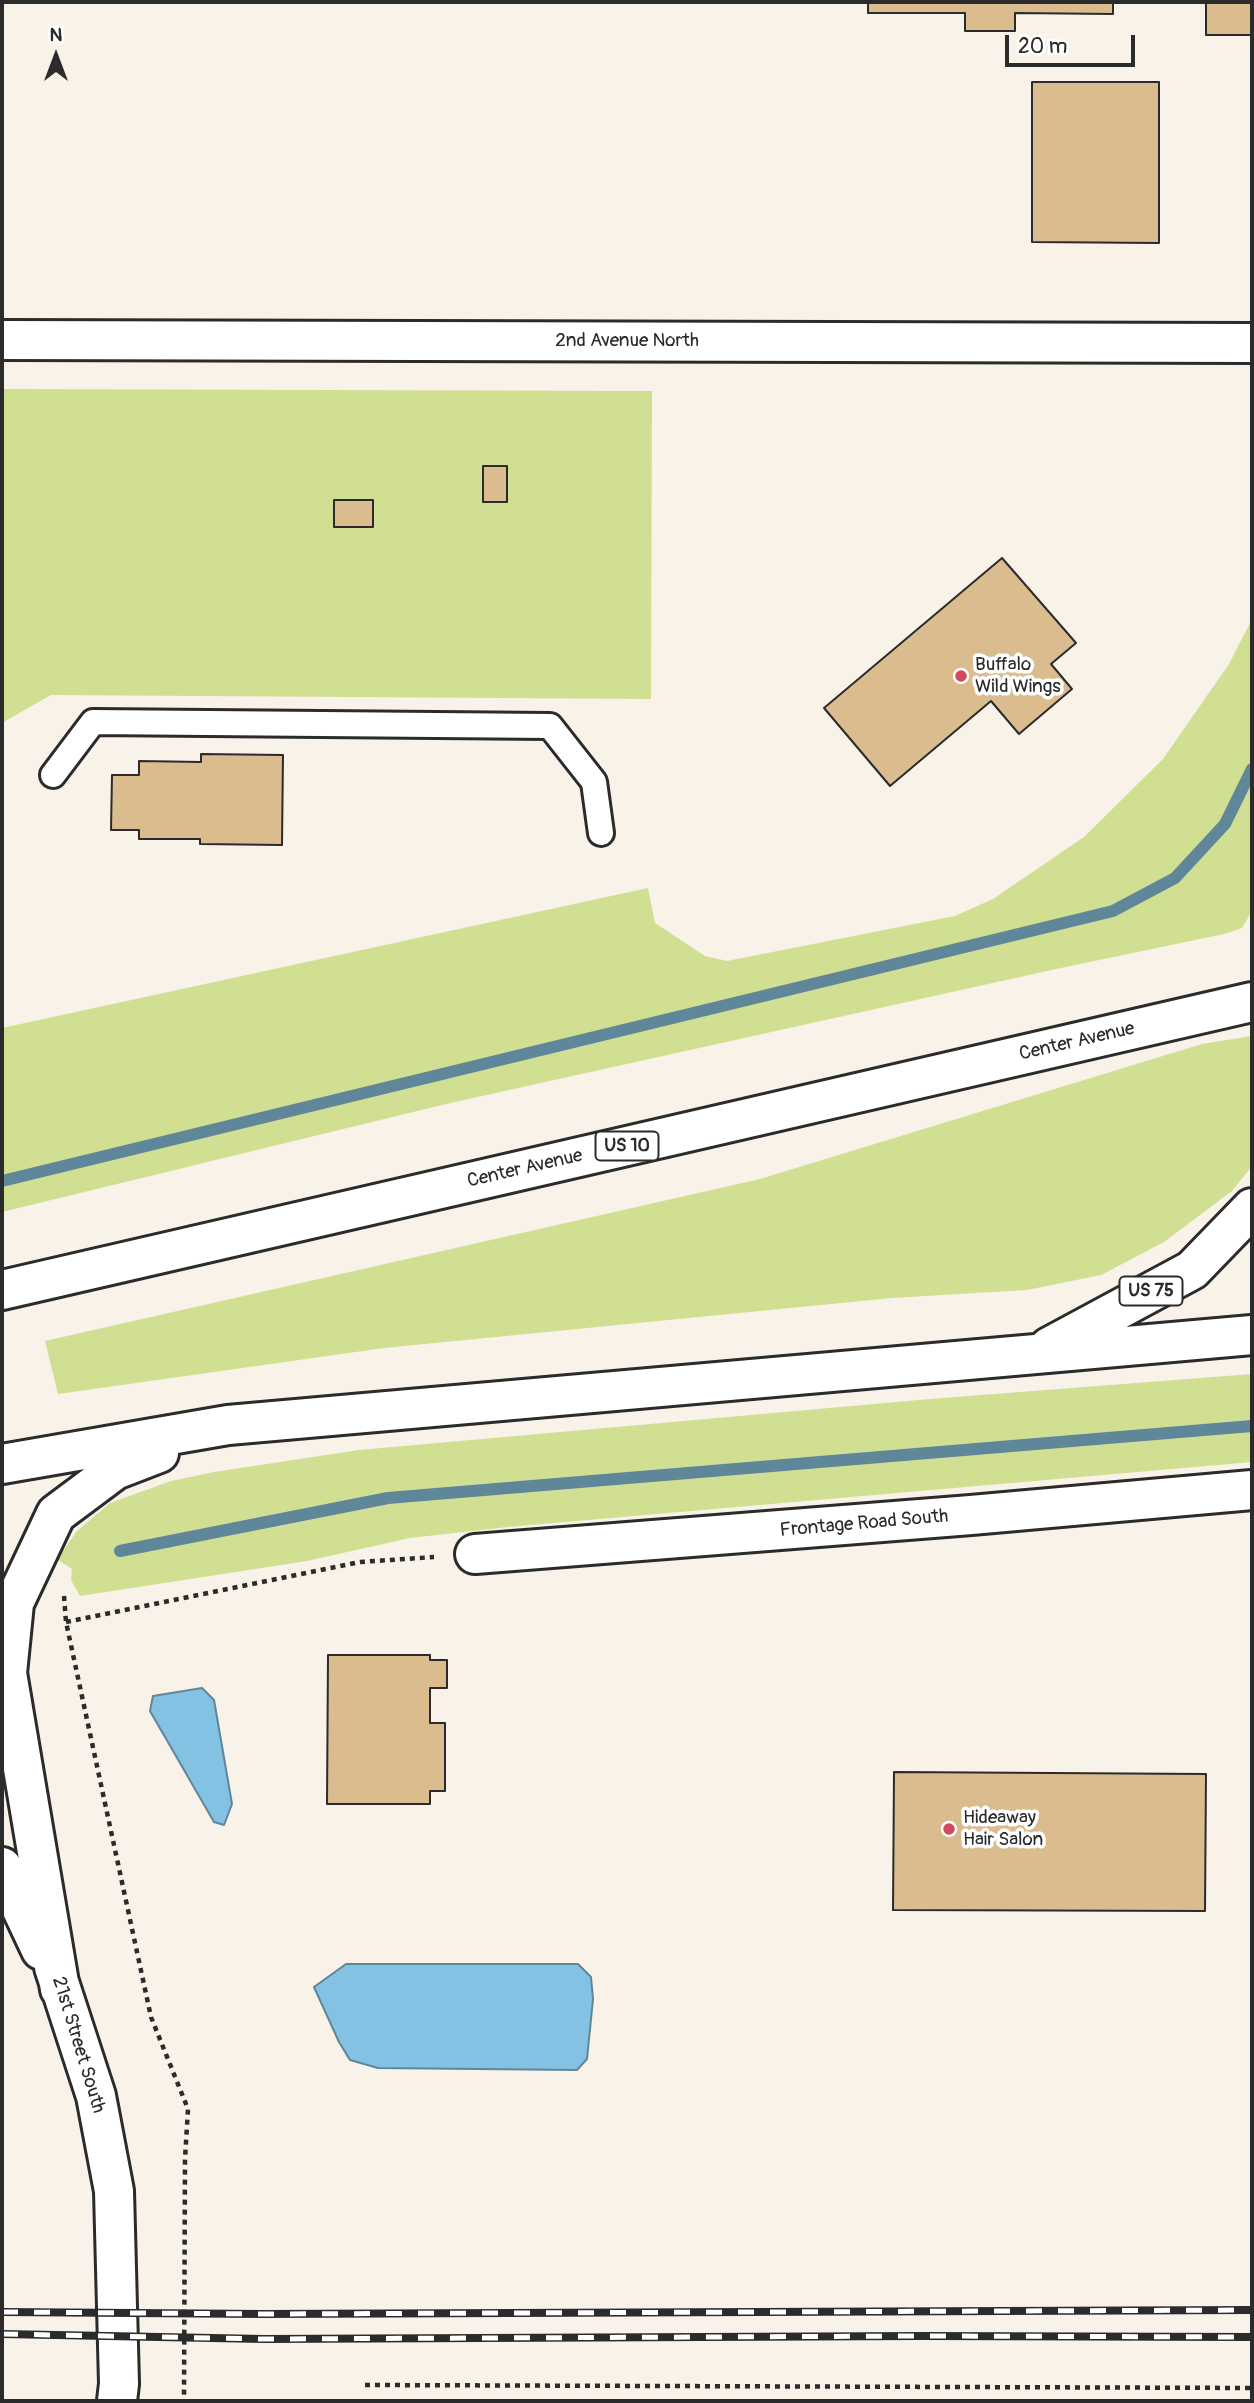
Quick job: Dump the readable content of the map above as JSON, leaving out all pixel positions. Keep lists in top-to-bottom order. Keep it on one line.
{"streets":{"main road":["2nd Avenue North","Center Avenue","US 10","US 75","Frontage Road South","21st Street South"]},"places":["Buffalo Wild Wings","Hideaway Hair Salon"],"scale_bar":"20 m","north":"top"}
